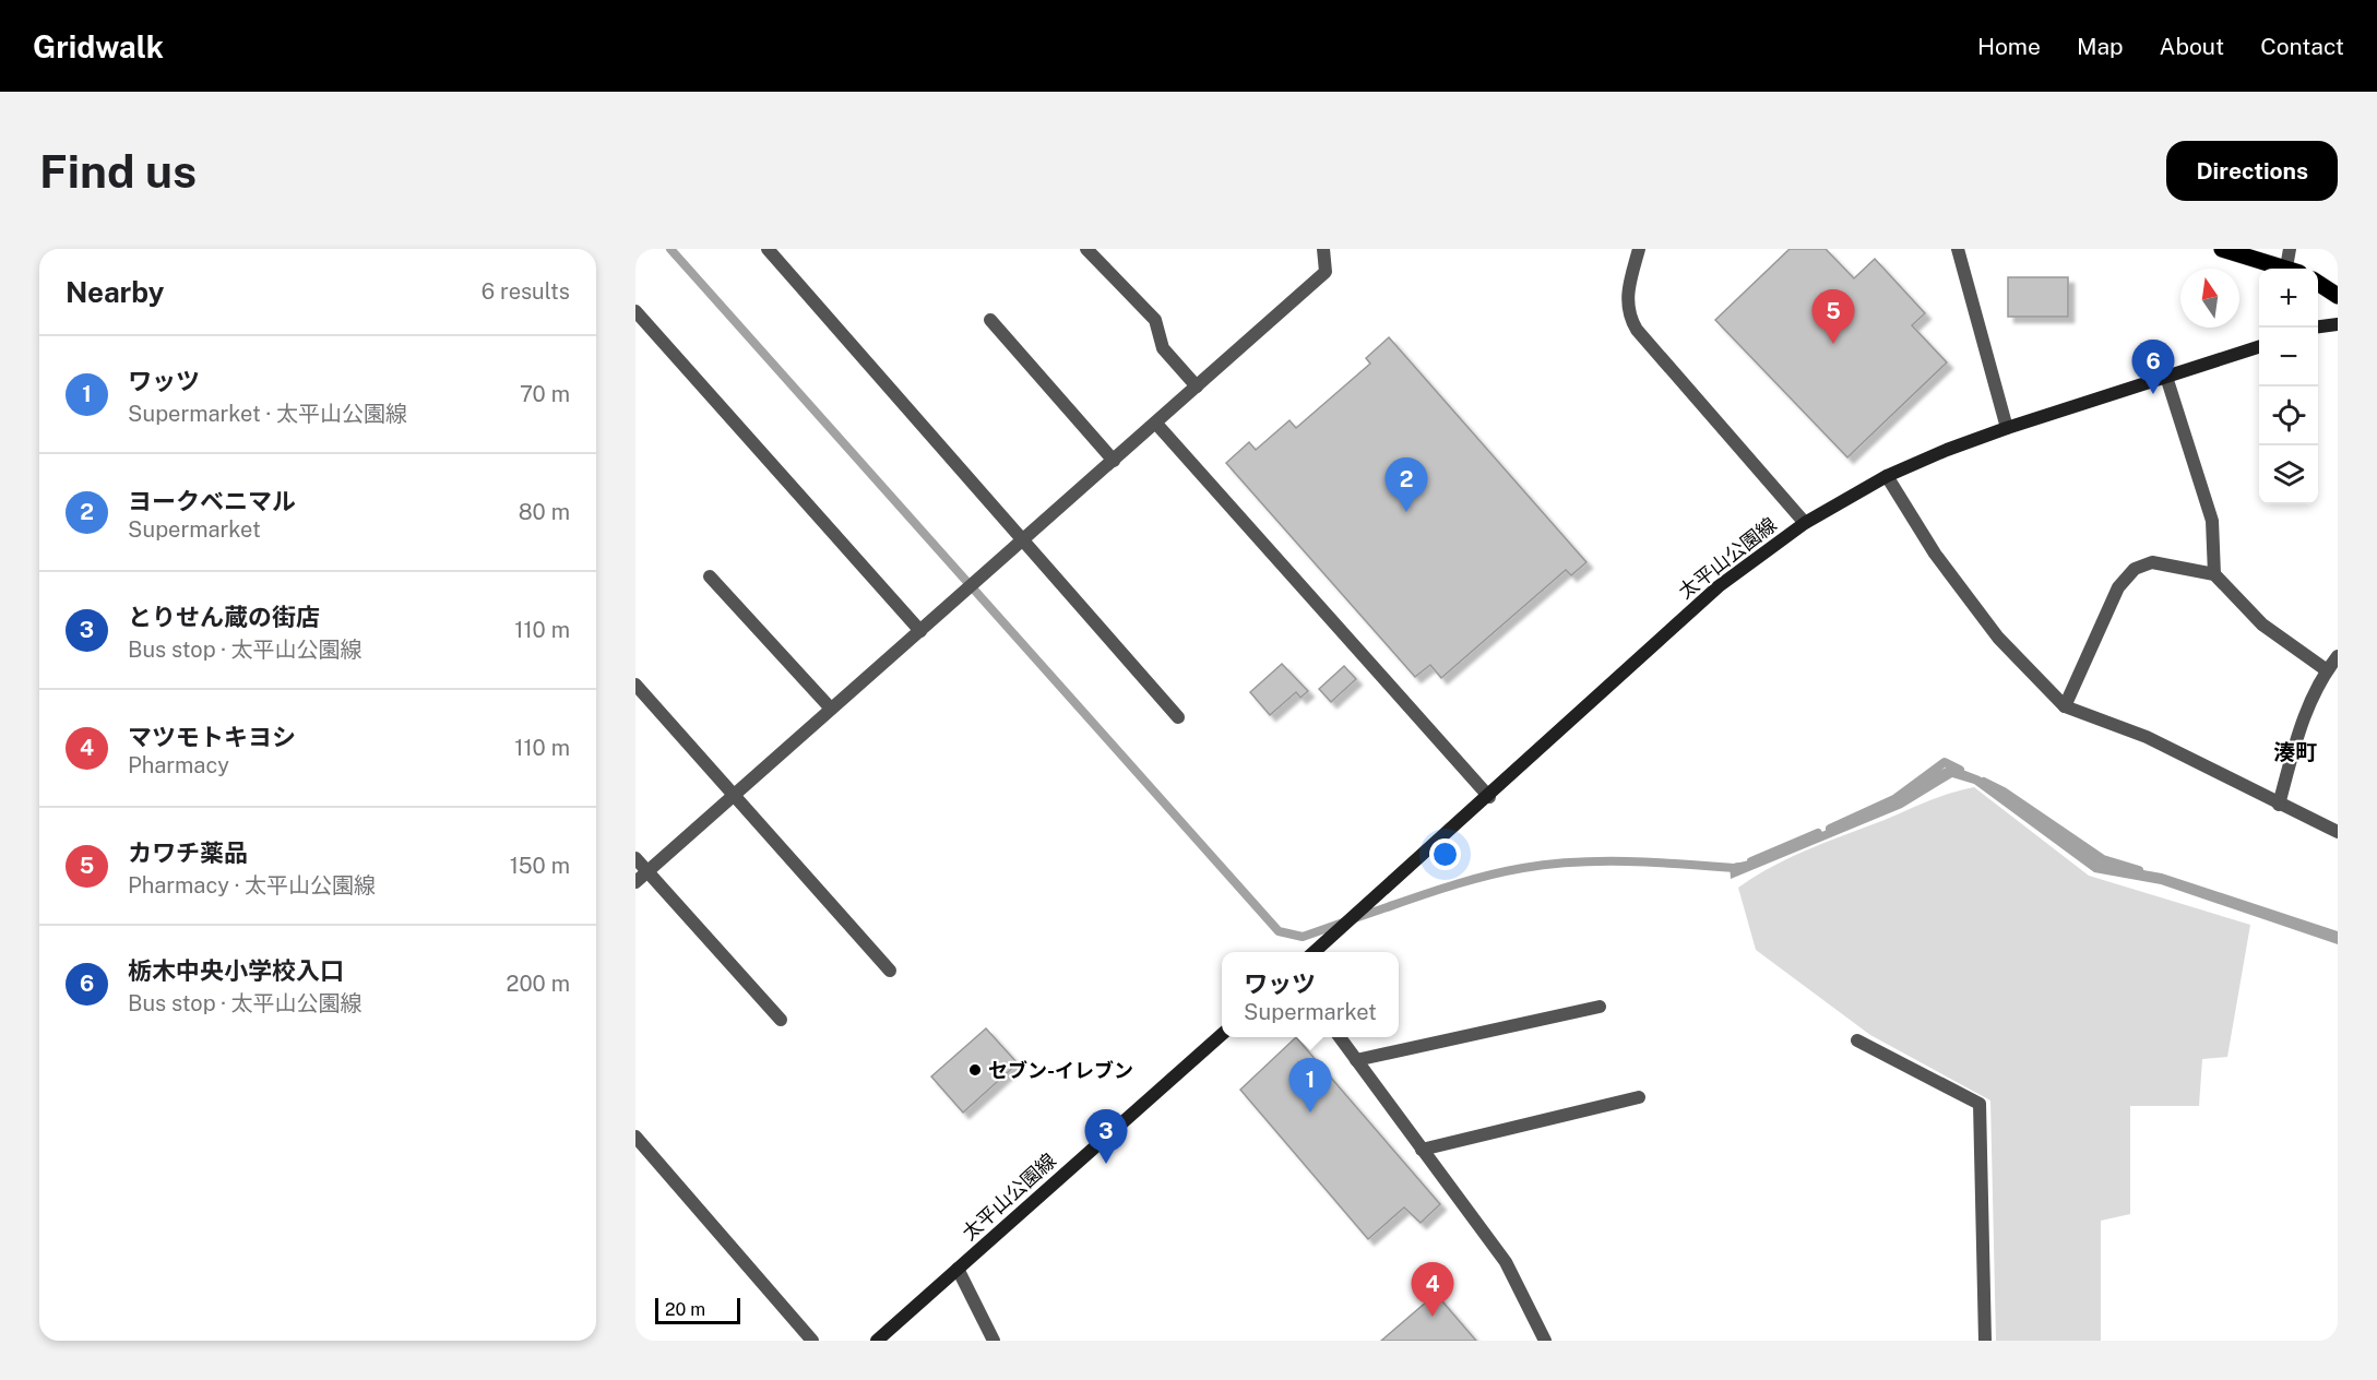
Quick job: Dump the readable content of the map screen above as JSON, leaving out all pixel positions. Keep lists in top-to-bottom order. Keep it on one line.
{"streets":{"main road":["太平山公園線"]},"districts":["湊町"],"places":["セブン-イレブン"],"scale_bar":"20 m","north":"top","page":{"header":"Gridwalk","nav":["Home","Map","About","Contact"],"buttons":"Directions","title":"Find us","heading":["Nearby","6 results"],"map_buttons":["+","−"],"pins":["5","6","2","1","3","4"],"list":[{"mark":"1","name":"ワッツ","note":"Supermarket · 太平山公園線","value":"70 m"},{"mark":"2","name":"ヨークベニマル","note":"Supermarket","value":"80 m"},{"mark":"3","name":"とりせん蔵の街店","note":"Bus stop · 太平山公園線","value":"110 m"},{"mark":"4","name":"マツモトキヨシ","note":"Pharmacy","value":"110 m"},{"mark":"5","name":"カワチ薬品","note":"Pharmacy · 太平山公園線","value":"150 m"},{"mark":"6","name":"栃木中央小学校入口","note":"Bus stop · 太平山公園線","value":"200 m"}],"popup":["ワッツ","Supermarket"],"scale":"20 m"}}
